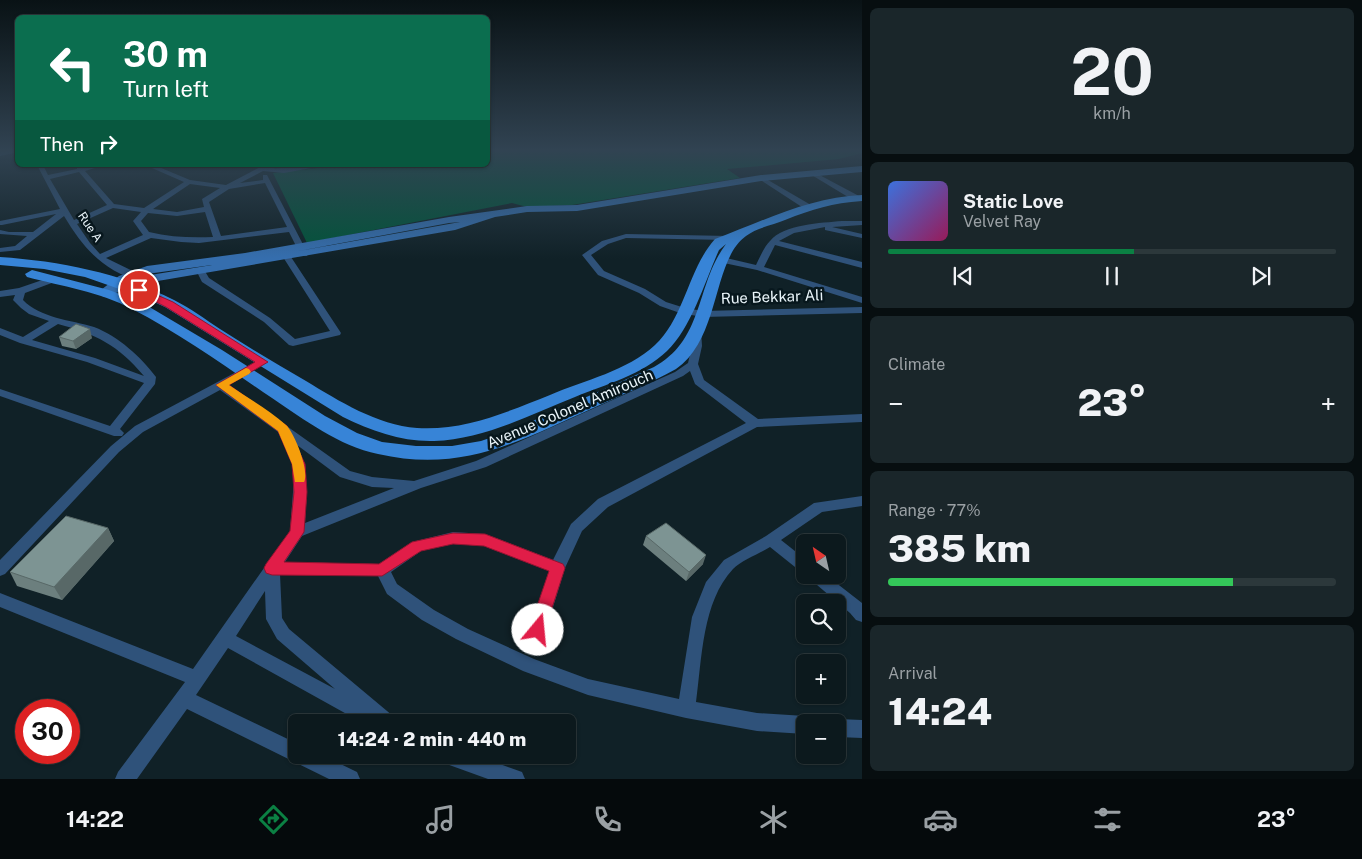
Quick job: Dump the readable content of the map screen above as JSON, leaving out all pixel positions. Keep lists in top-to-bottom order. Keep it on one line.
{"streets":{"main road":["Avenue Colonel Amirouch"],"street":["Rue A","Rue Bekkar Ali"]},"crossings":[["Rue A","Avenue Colonel Amirouch"],["Rue Bekkar Ali","Avenue Colonel Amirouch"]],"north":"top left","page":{"tile":[["20","km/h"],"Climate",["Range · 77%","385 km"],["Arrival","14:24"]],"turn":["30 m","Turn left"],"then":"Then","song":["Static Love","Velvet Ray"],"heat":["−","23°","+"],"map_buttons":["+","−"],"limit":"30","trip":"14:24 · 2 min · 440 m","tabs":["14:22","23°"]}}
